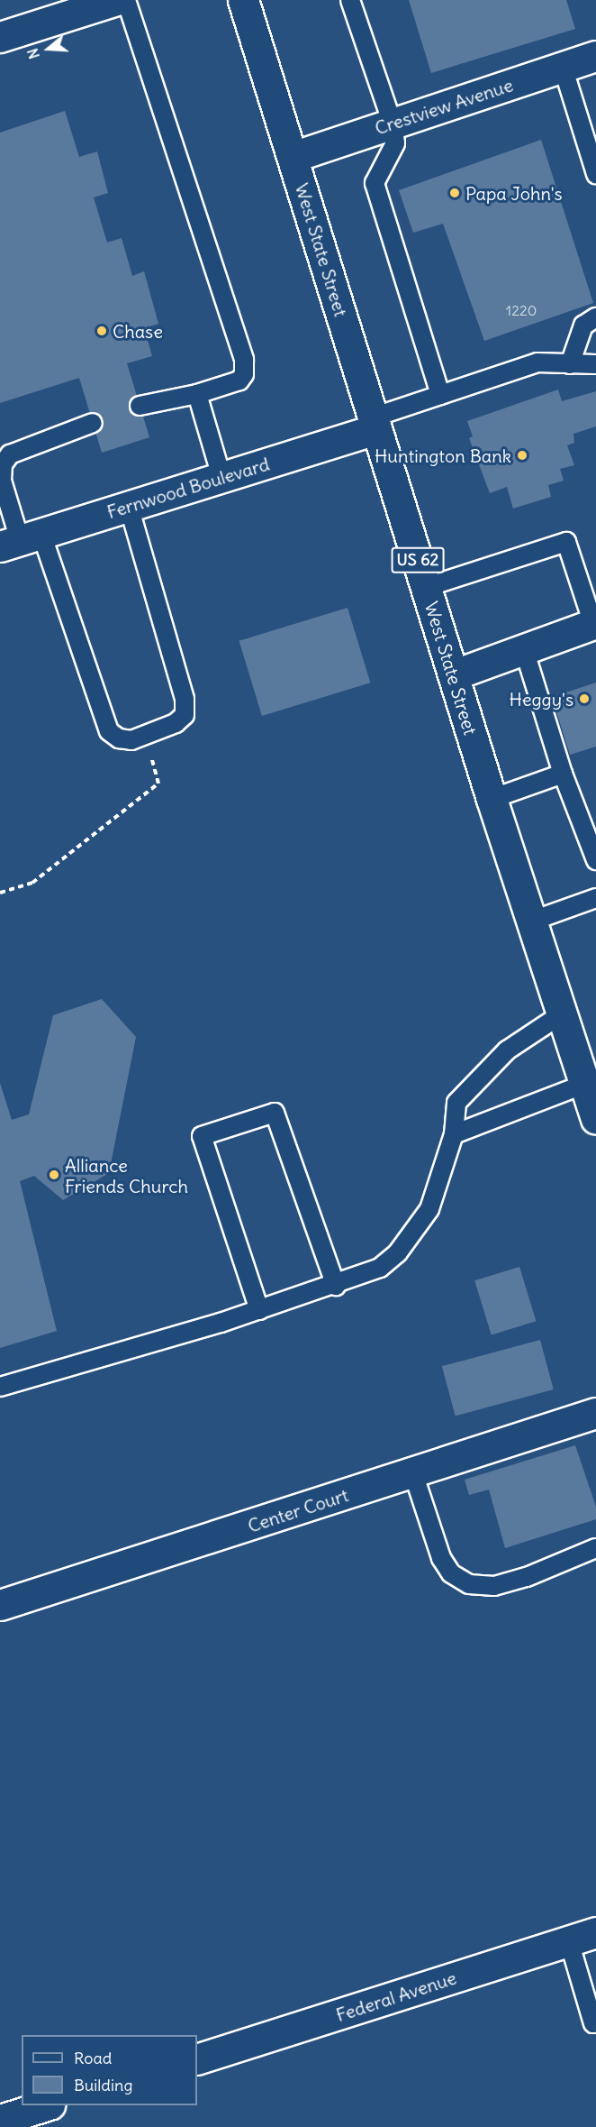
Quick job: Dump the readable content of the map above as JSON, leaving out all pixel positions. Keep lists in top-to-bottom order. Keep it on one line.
{"streets":{"main road":["Crestview Avenue","West State Street","Fernwood Boulevard","US 62","Center Court","Federal Avenue"]},"crossings":[["Crestview Avenue","West State Street"],["West State Street","Fernwood Boulevard"]],"places":["Papa John's","Chase","Huntington Bank","Heggy's","Alliance Friends Church"],"house_numbers":["1220"],"legend":["Road","Building"],"north":"left"}
